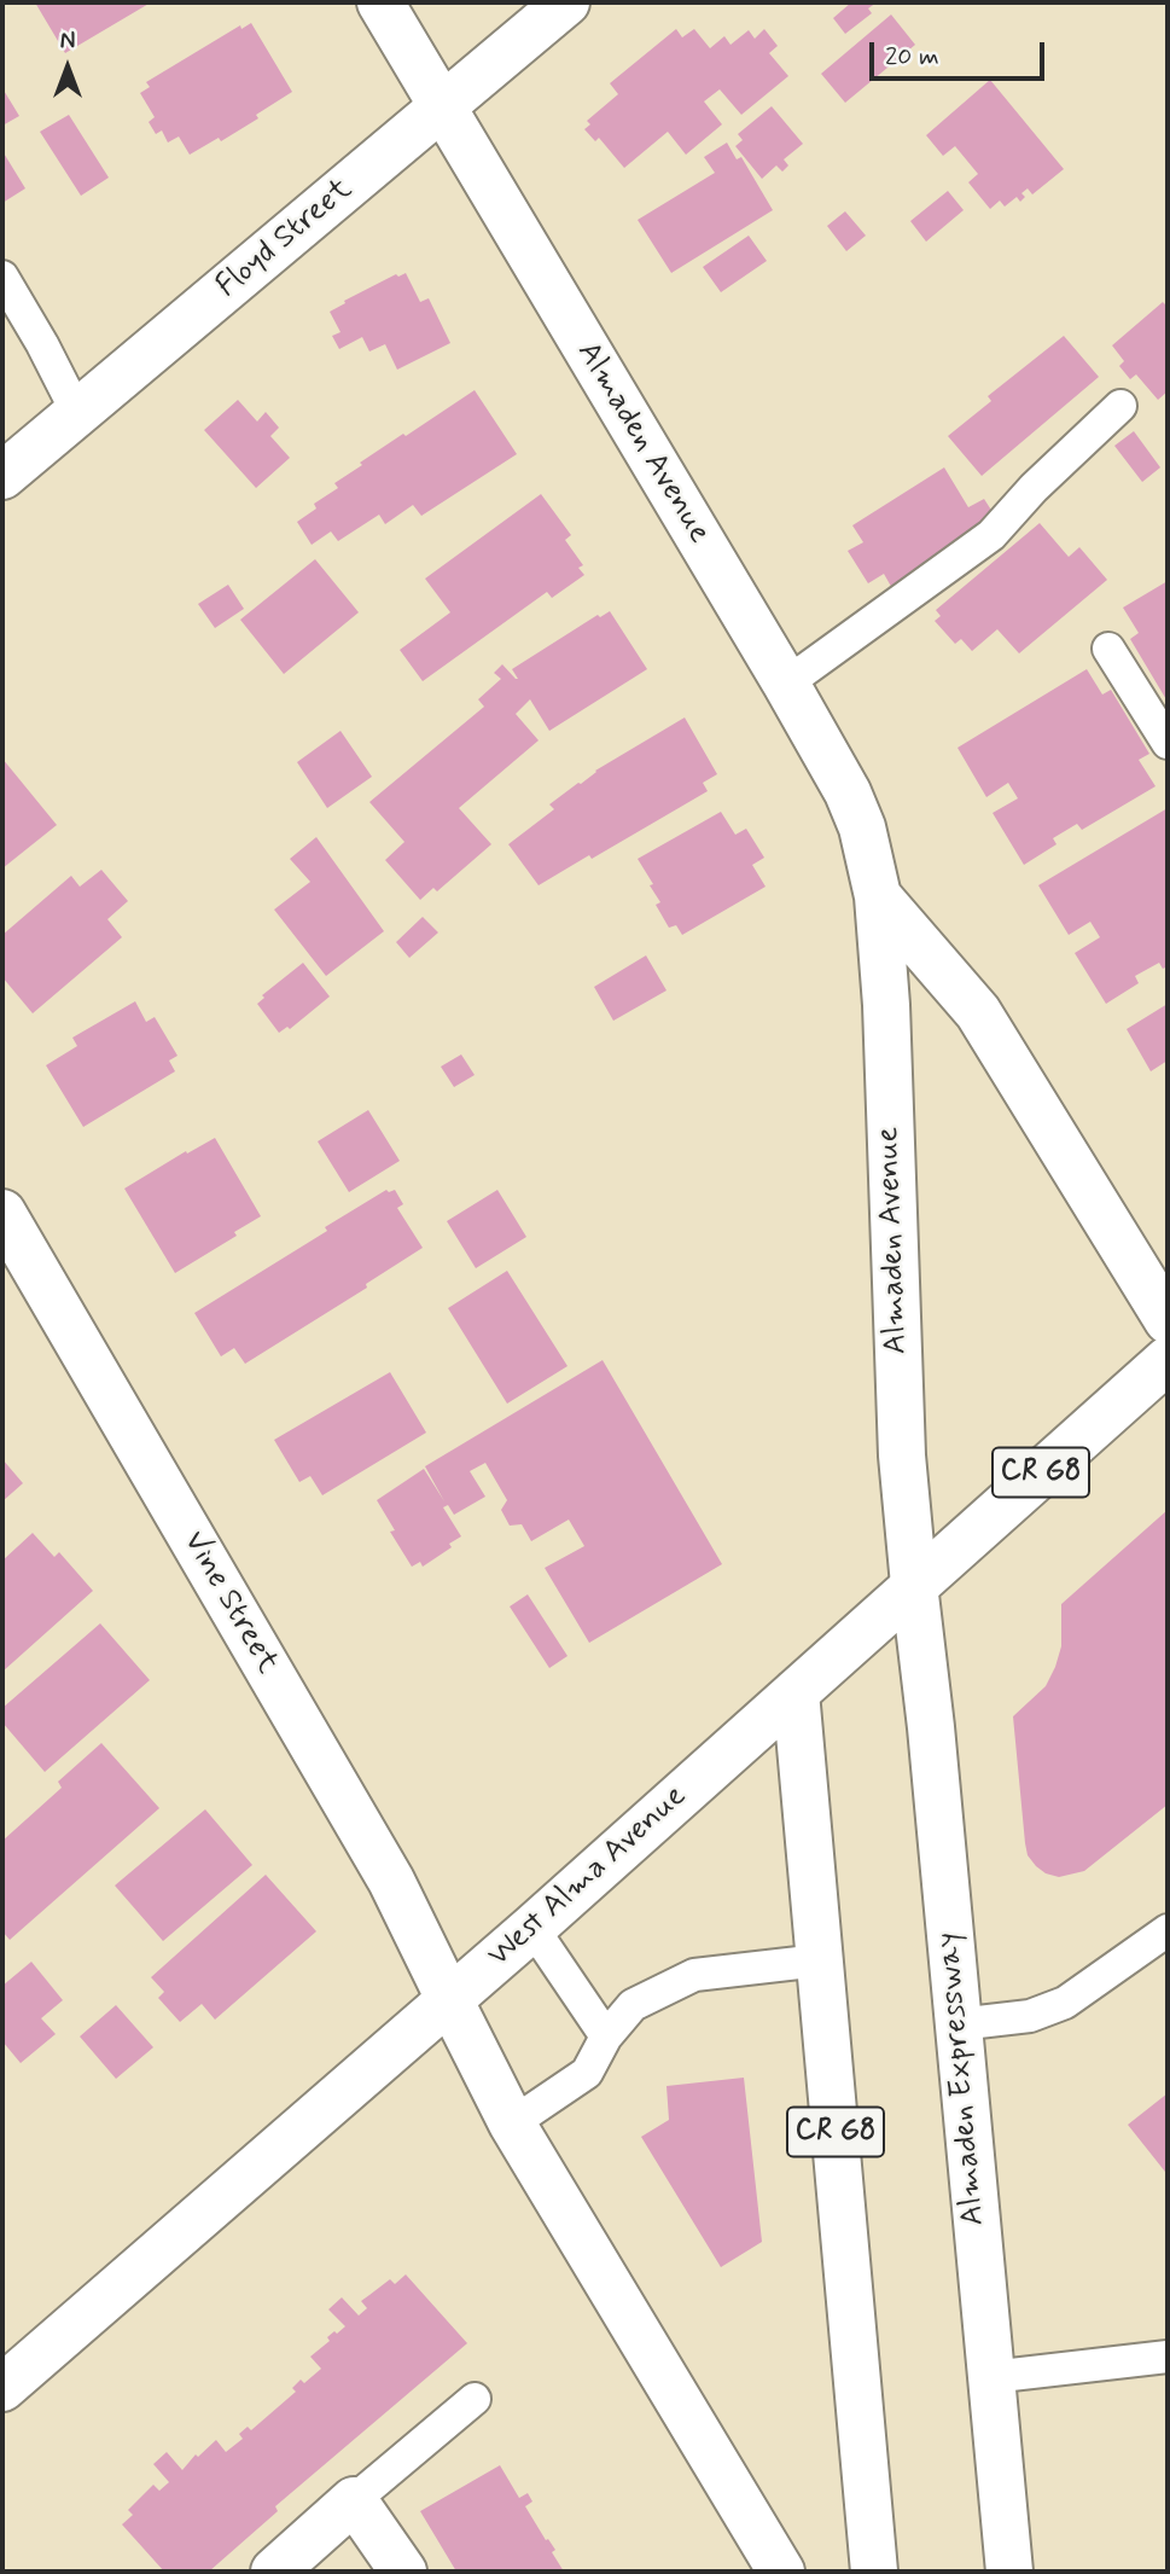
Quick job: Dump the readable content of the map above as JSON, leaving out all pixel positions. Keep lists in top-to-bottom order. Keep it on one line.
{"streets":{"main road":["Floyd Street","Almaden Avenue","CR G8","Vine Street","West Alma Avenue","Almaden Expressway"]},"crossings":[["Floyd Street","Almaden Avenue"],["Almaden Avenue","West Alma Avenue"],["Almaden Avenue","Almaden Expressway"],["CR G8","West Alma Avenue"],["Vine Street","West Alma Avenue"],["West Alma Avenue","Almaden Expressway"]],"scale_bar":"20 m","north":"top"}
